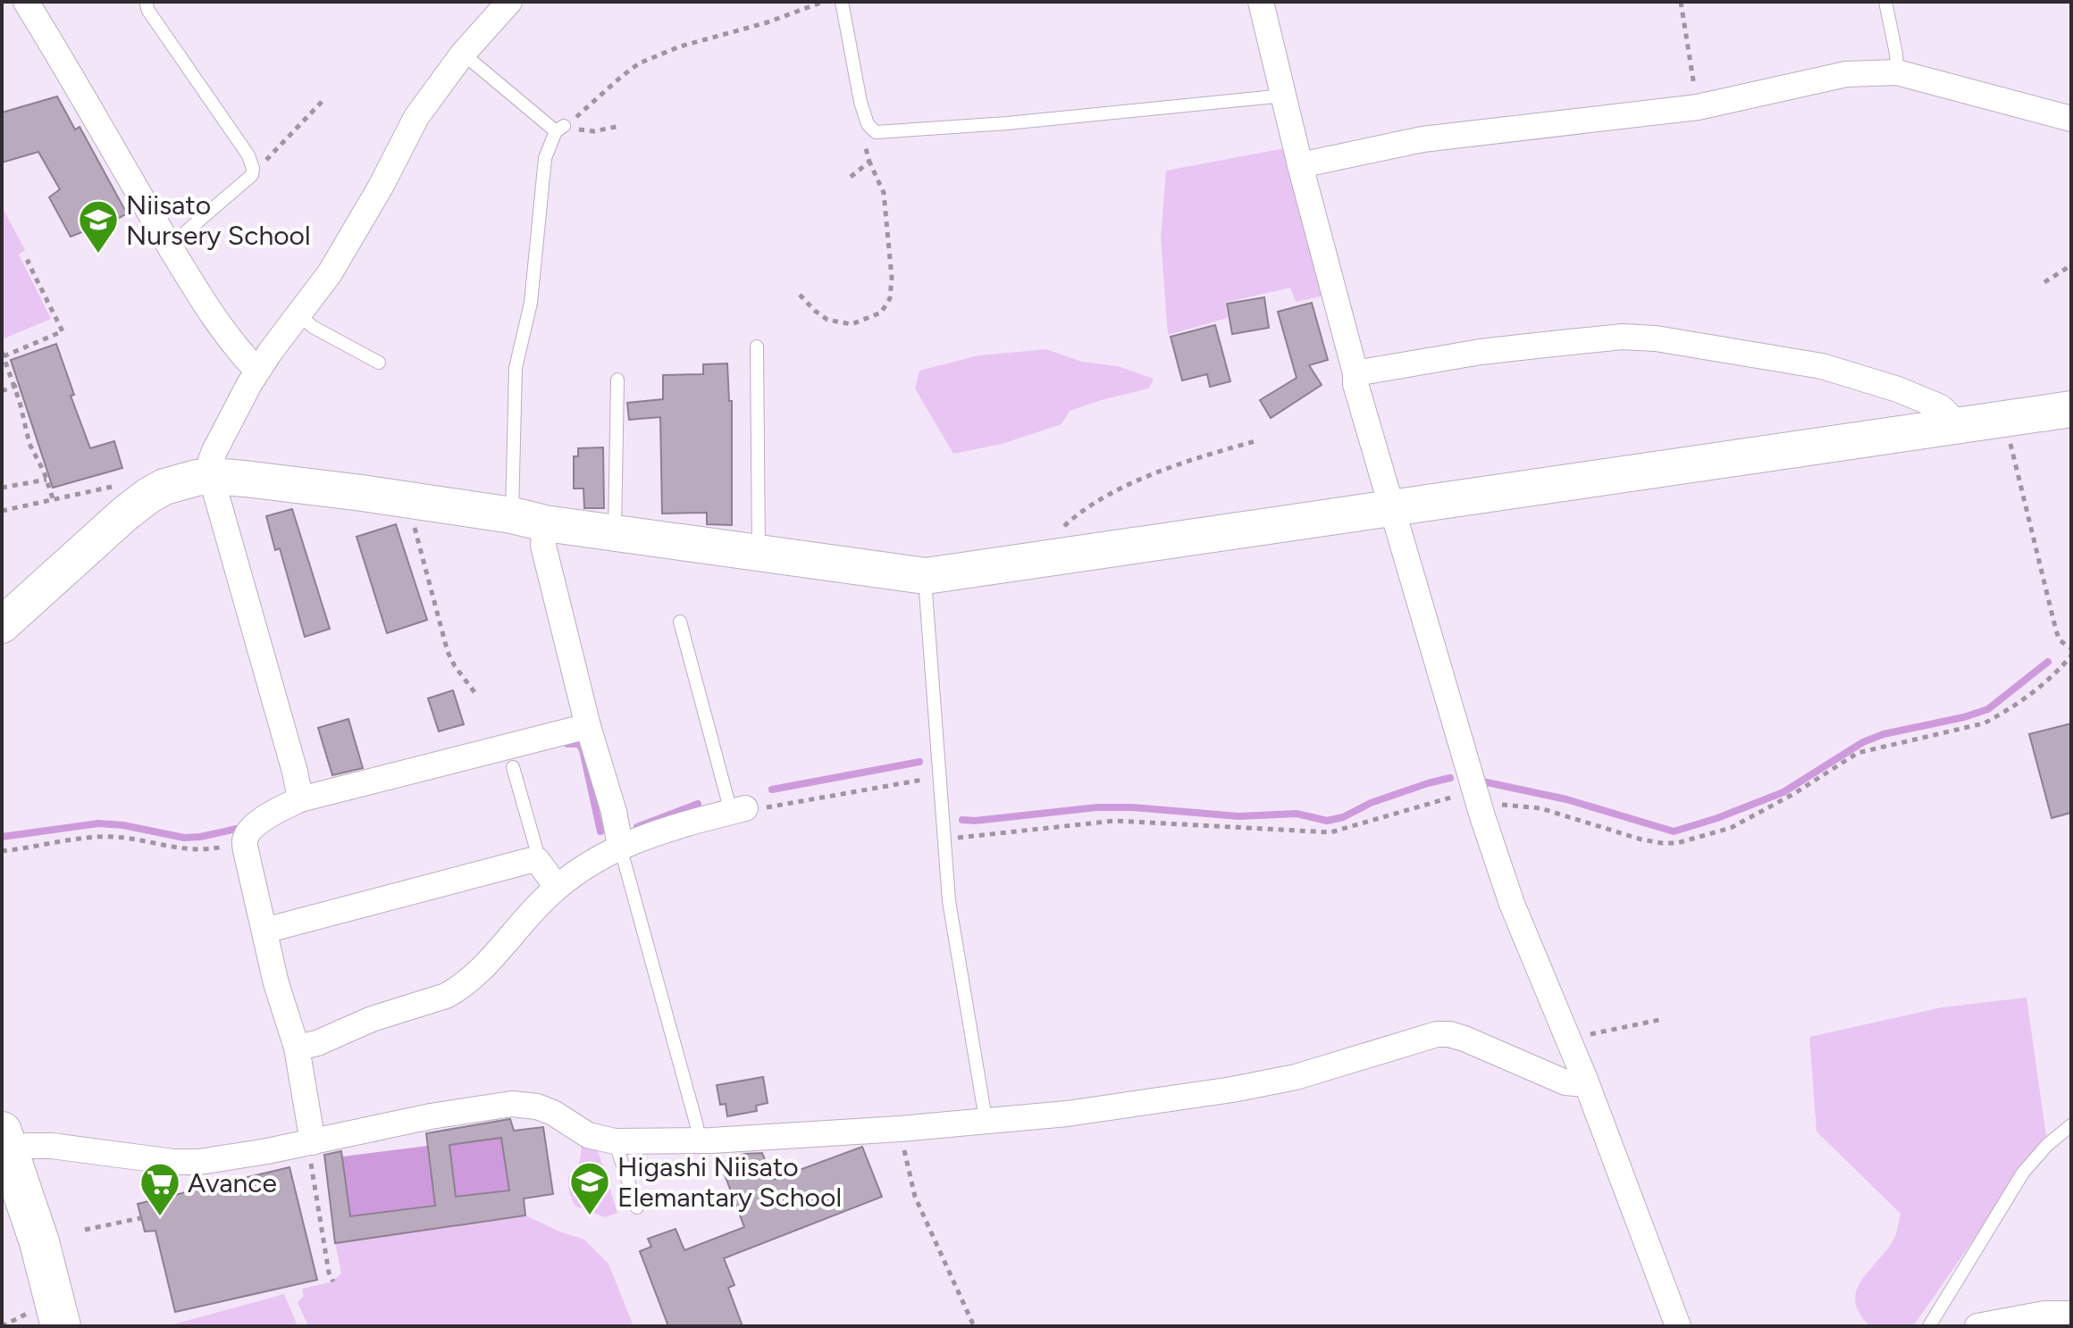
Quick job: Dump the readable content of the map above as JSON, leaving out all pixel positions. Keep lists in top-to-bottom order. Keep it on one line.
{"places":{"school or university":["Niisato Nursery School","Higashi Niisato Elemantary School"],"supermarket":["Avance"]}}
